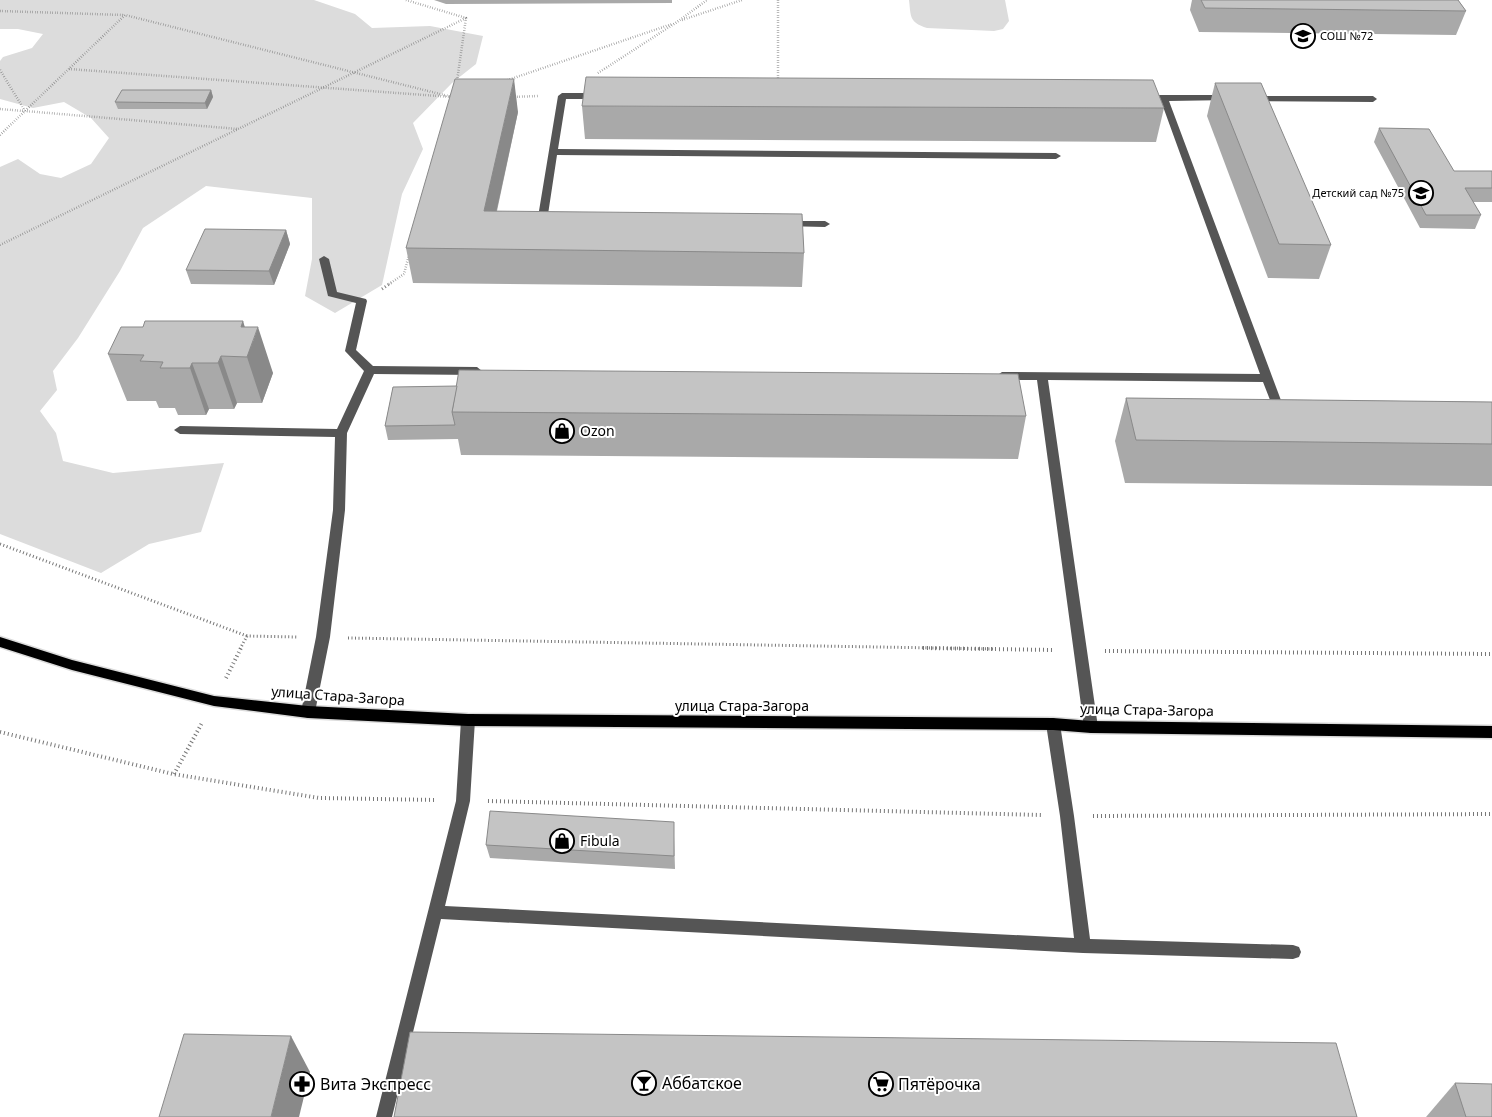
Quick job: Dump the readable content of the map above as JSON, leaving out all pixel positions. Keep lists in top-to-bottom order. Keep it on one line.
{"streets":{"main road":["улица Стара-Загора"]},"places":{"school or university":["СОШ №72","Детский сад №75"],"shop":["Ozon","Fibula"],"bar":["Аббатское"],"pharmacy":["Вита Экспресс"],"supermarket":["Пятёрочка"]}}
